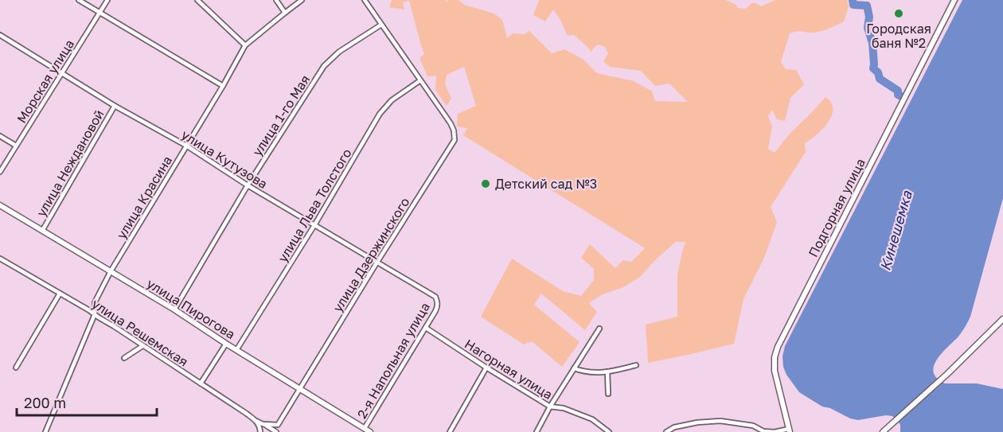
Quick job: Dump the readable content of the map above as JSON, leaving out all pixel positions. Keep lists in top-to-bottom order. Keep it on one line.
{"streets":{"street":["Морская улица","улица 1-го Мая","улица Кутузова","улица Неждановой","улица Красина","улица Льва Толстого","Подгорная улица","улица Дзержинского","улица Пирогова","улица Решемская","2-я Напольная улица","Нагорная улица"]},"crossings":[["Морская улица","улица Кутузова"],["улица 1-го Мая","улица Кутузова"],["улица 1-го Мая","улица Пирогова"],["улица Кутузова","улица Неждановой"],["улица Кутузова","улица Красина"],["улица Кутузова","улица Льва Толстого"],["улица Кутузова","улица Дзержинского"],["улица Кутузова","2-я Напольная улица"],["улица Неждановой","улица Пирогова"],["улица Красина","улица Пирогова"],["улица Красина","улица Решемская"],["улица Льва Толстого","улица Дзержинского"],["улица Льва Толстого","улица Пирогова"],["улица Дзержинского","улица Пирогова"],["улица Дзержинского","улица Решемская"],["улица Пирогова","2-я Напольная улица"],["2-я Напольная улица","Нагорная улица"]],"water":["Кинешемка"],"places":["Городская баня №2","Детский сад №3"],"scale_bar":"200 m"}
